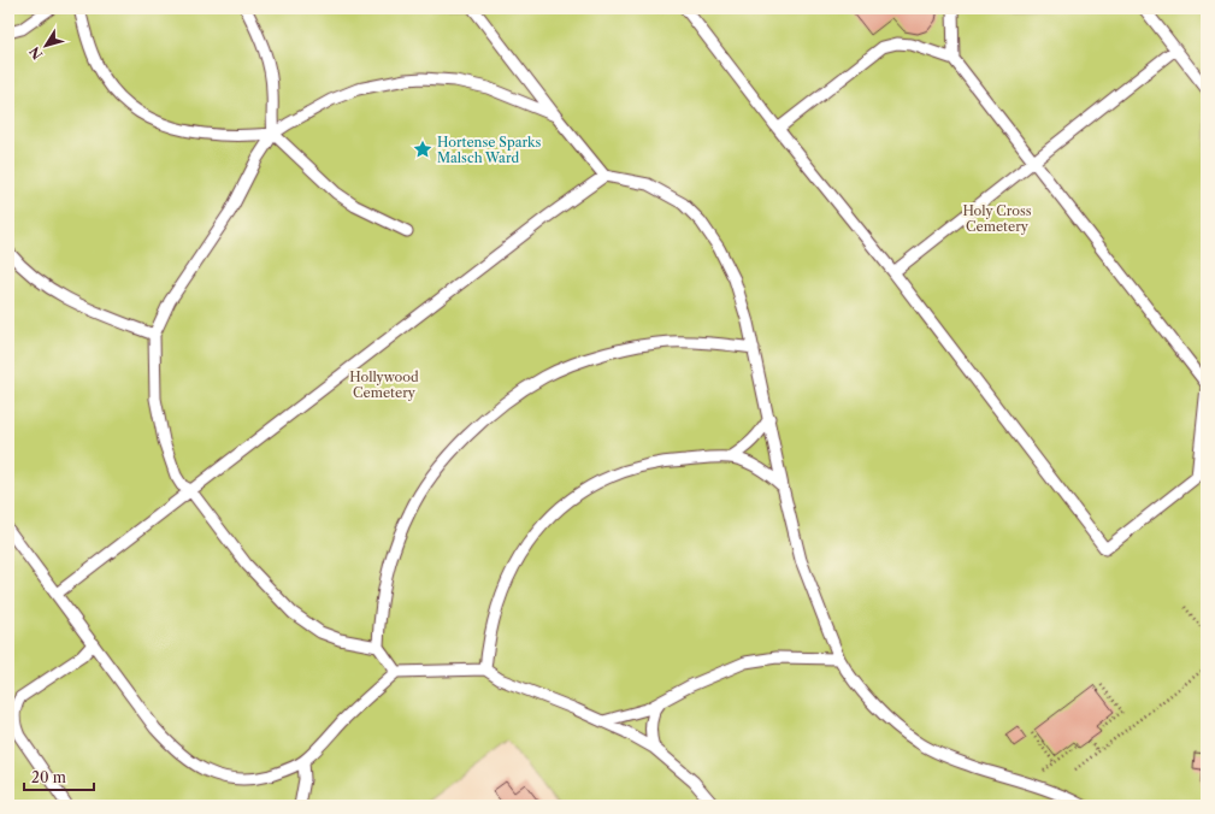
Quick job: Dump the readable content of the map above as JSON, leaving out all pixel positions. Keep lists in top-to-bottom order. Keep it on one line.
{"parks":["Holy Cross Cemetery","Hollywood Cemetery"],"places":{"place":["Hortense Sparks Malsch Ward"]},"scale_bar":"20 m","north":"bottom left"}
